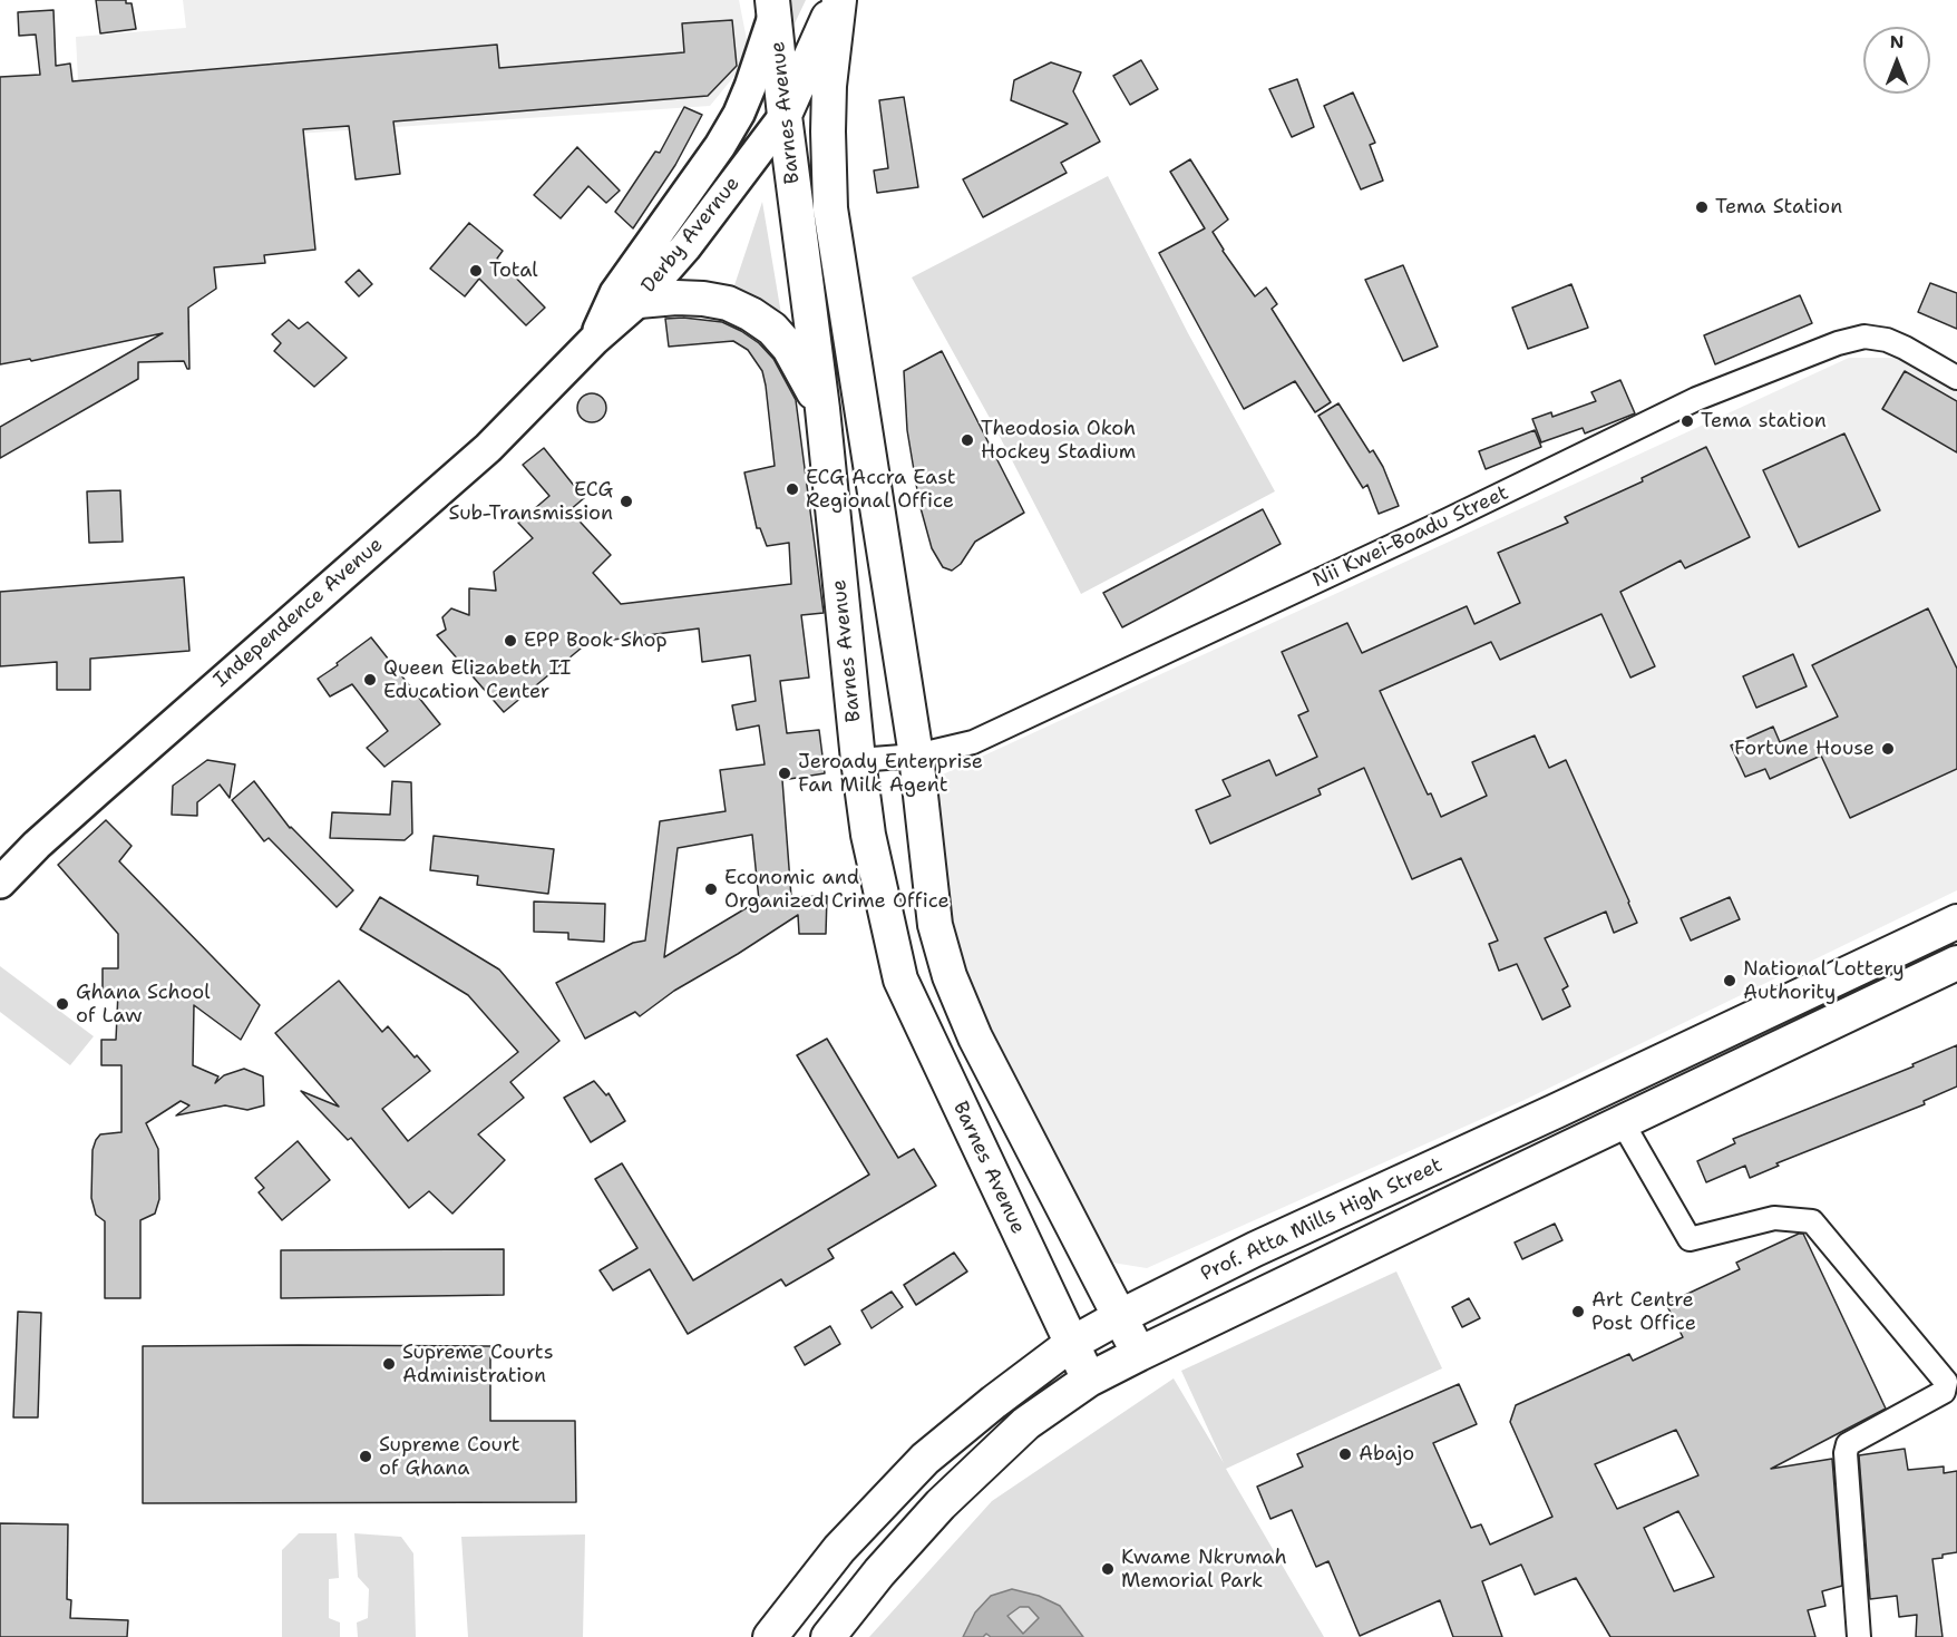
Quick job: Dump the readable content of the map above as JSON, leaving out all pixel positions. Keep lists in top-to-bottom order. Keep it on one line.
{"streets":{"main road":["Barnes Avenue","Derby Avernue","Independence Avenue","Prof. Atta Mills High Street"],"street":["Nii Kwei-Boadu Street"]},"crossings":[["Barnes Avenue","Derby Avernue"],["Barnes Avenue","Nii Kwei-Boadu Street"],["Barnes Avenue","Prof. Atta Mills High Street"],["Derby Avernue","Independence Avenue"]],"places":["Tema Station","Total","Tema station","Theodosia Okoh Hockey Stadium","ECG Accra East Regional Office","ECG Sub-Transmission","EPP Book Shop","Queen Elizabeth II Education Center","Fortune House","Jeroady Enterprise Fan Milk Agent","Economic and Organized Crime Office","National Lottery Authority","Ghana School of Law","Art Centre Post Office","Supreme Courts Administration","Abajo","Supreme Court of Ghana","Kwame Nkrumah Memorial Park"],"north":"top"}
